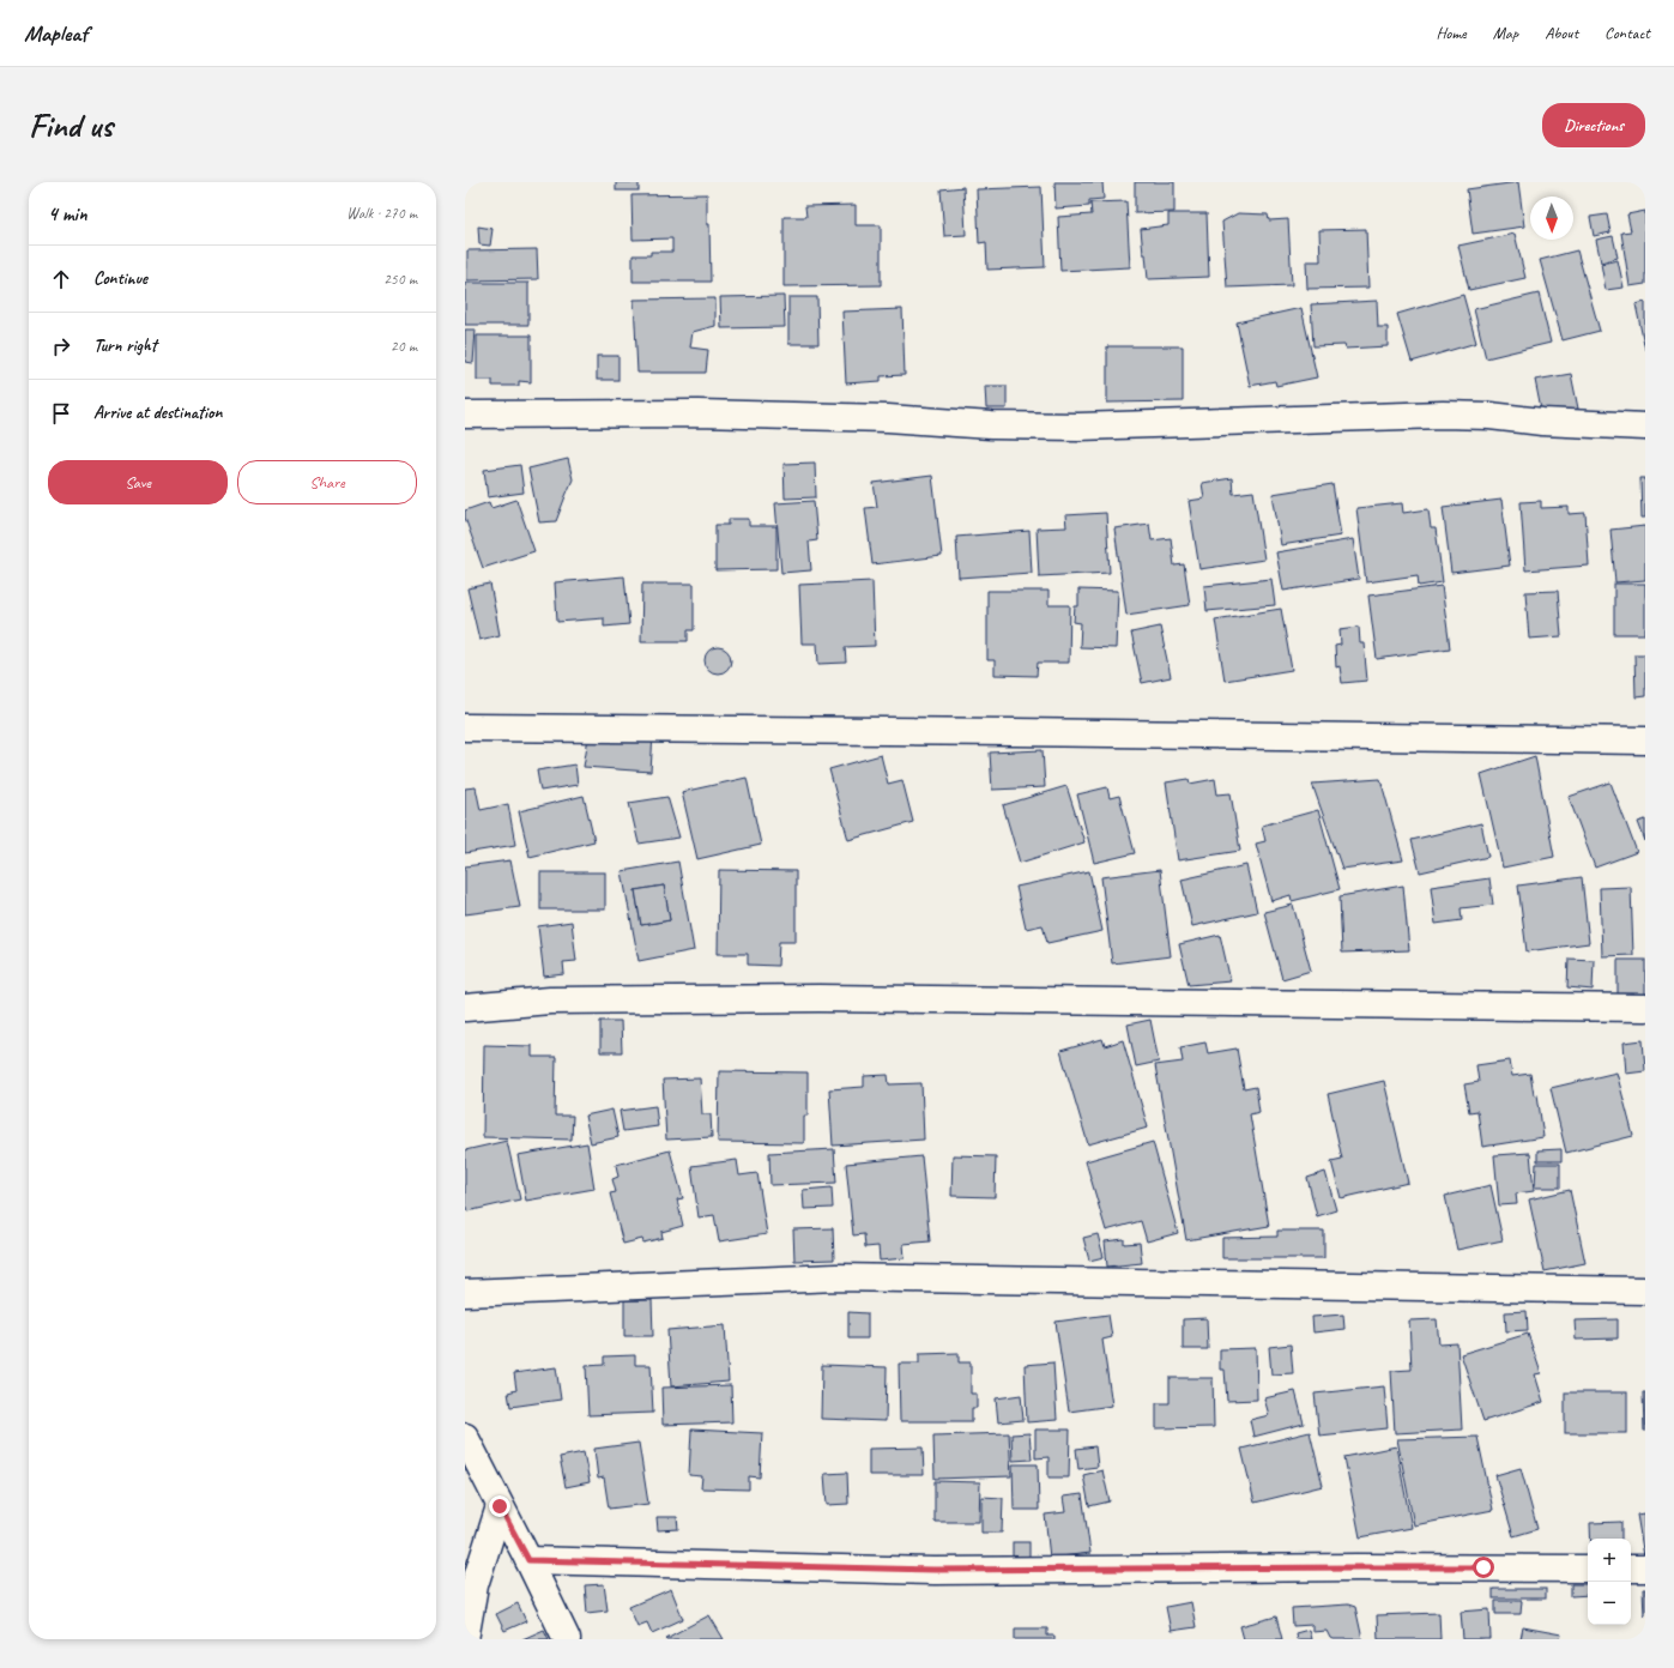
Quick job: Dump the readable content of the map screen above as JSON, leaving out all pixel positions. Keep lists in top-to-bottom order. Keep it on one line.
{"north":"bottom","page":{"header":"Mapleaf","nav":["Home","Map","About","Contact"],"buttons":["Directions",["Save","Share"]],"title":"Find us","heading":["4 min","Walk · 270 m"],"list":[["Continue","250 m"],["Turn right","20 m"],"Arrive at destination"],"map_buttons":["+","−"]}}
